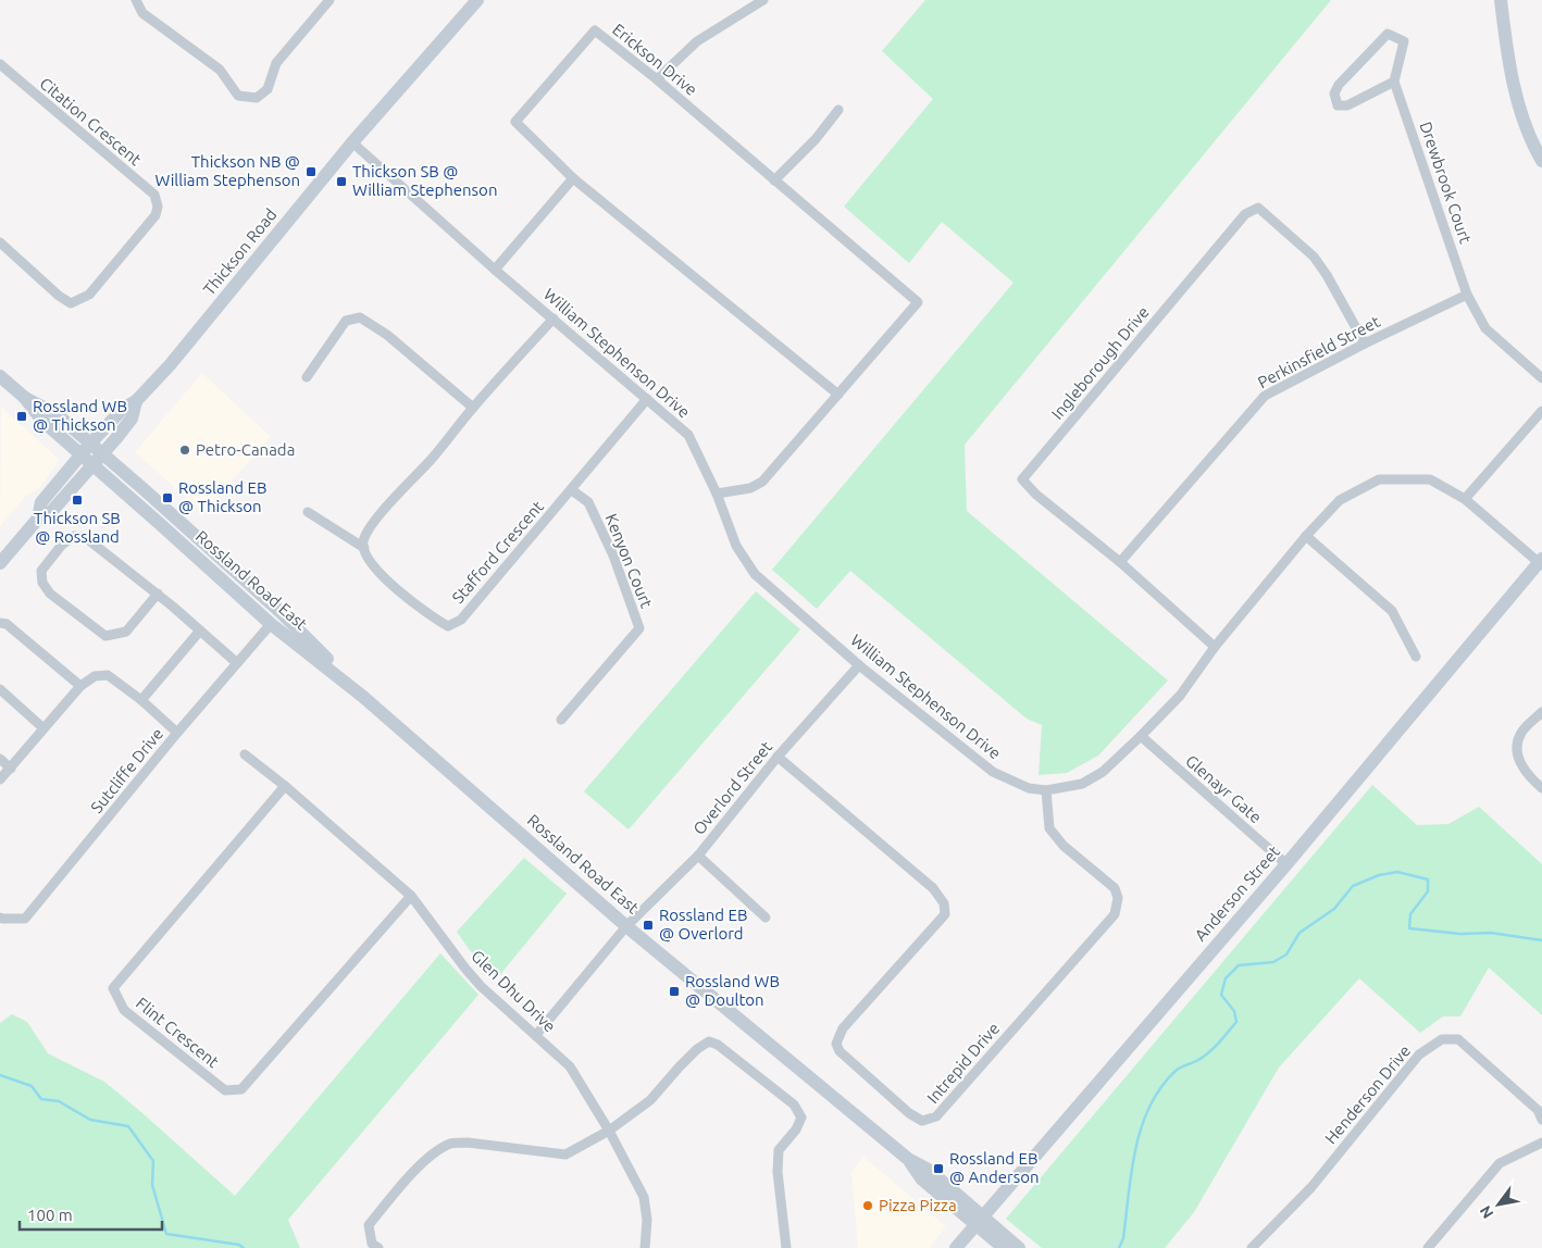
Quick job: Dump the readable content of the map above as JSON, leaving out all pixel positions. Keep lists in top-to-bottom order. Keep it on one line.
{"streets":{"main road":["Thickson Road","Rossland Road East","Anderson Street"],"street":["Erickson Drive","Citation Crescent","Drewbrook Court","Perkinsfield Street","William Stephenson Drive","Ingleborough Drive","Stafford Crescent","Kenyon Court","Sutcliffe Drive","Overlord Street","Glenayr Gate","Glen Dhu Drive","Flint Crescent","Intrepid Drive","Henderson Drive"]},"crossings":[["Erickson Drive","William Stephenson Drive"],["Drewbrook Court","Perkinsfield Street"],["Thickson Road","William Stephenson Drive"],["Thickson Road","Rossland Road East"],["Perkinsfield Street","Ingleborough Drive"],["William Stephenson Drive","Ingleborough Drive"],["William Stephenson Drive","Stafford Crescent"],["William Stephenson Drive","Overlord Street"],["William Stephenson Drive","Glenayr Gate"],["William Stephenson Drive","Anderson Street"],["William Stephenson Drive","Intrepid Drive"],["Stafford Crescent","Kenyon Court"],["Rossland Road East","Sutcliffe Drive"],["Rossland Road East","Overlord Street"],["Rossland Road East","Anderson Street"],["Overlord Street","Glen Dhu Drive"],["Overlord Street","Intrepid Drive"],["Glenayr Gate","Anderson Street"],["Glen Dhu Drive","Flint Crescent"]],"places":{"transit":["Thickson NB @ William Stephenson","Thickson SB @ William Stephenson","Rossland WB @ Thickson","Rossland EB @ Thickson","Thickson SB @ Rossland","Rossland EB @ Overlord","Rossland WB @ Doulton","Rossland EB @ Anderson"],"other":["Petro-Canada","Pizza Pizza"]},"scale_bar":"100 m","north":"bottom left"}
